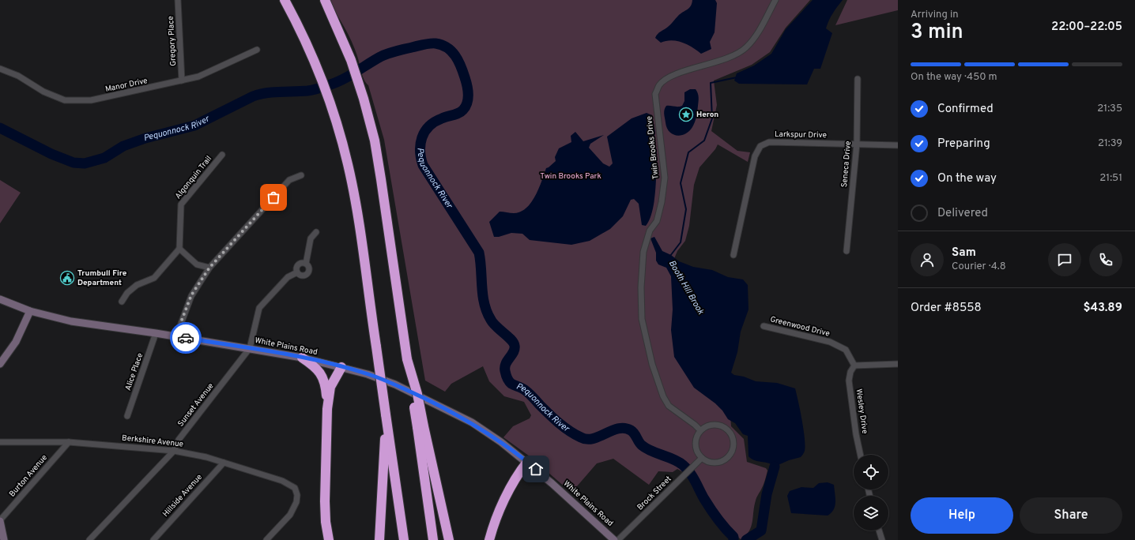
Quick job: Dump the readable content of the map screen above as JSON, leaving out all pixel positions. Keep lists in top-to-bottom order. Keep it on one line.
{"streets":{"main road":["White Plains Road"],"street":["Gregory Place","Manor Drive","Larkspur Drive","Twin Brooks Drive","Seneca Drive","Algonquin Trail","Greenwood Drive","Alice Place","Sunset Avenue","Wesley Drive","Berkshire Avenue","Burton Avenue","Brock Street","Hillside Avenue"]},"crossings":[["Gregory Place","Manor Drive"],["Larkspur Drive","Seneca Drive"],["Twin Brooks Drive","Brock Street"],["Greenwood Drive","Wesley Drive"],["White Plains Road","Alice Place"],["White Plains Road","Sunset Avenue"],["Sunset Avenue","Berkshire Avenue"],["Berkshire Avenue","Burton Avenue"],["Berkshire Avenue","Hillside Avenue"]],"water":["Pequonnock River","Booth Hill Brook"],"parks":["Twin Brooks Park"],"places":{"place":["Heron"],"public building":["Trumbull Fire Department"]},"page":{"heading":["3 min","Arriving in","22:00–22:05"],"panel":["Sam","Courier · 4.8","Order #8558","$43.89"],"bar":"On the way · 450 m","list":[["Confirmed","21:35"],["Preparing","21:39"],["On the way","21:51"],"Delivered"],"buttons":["Help","Share"]}}
